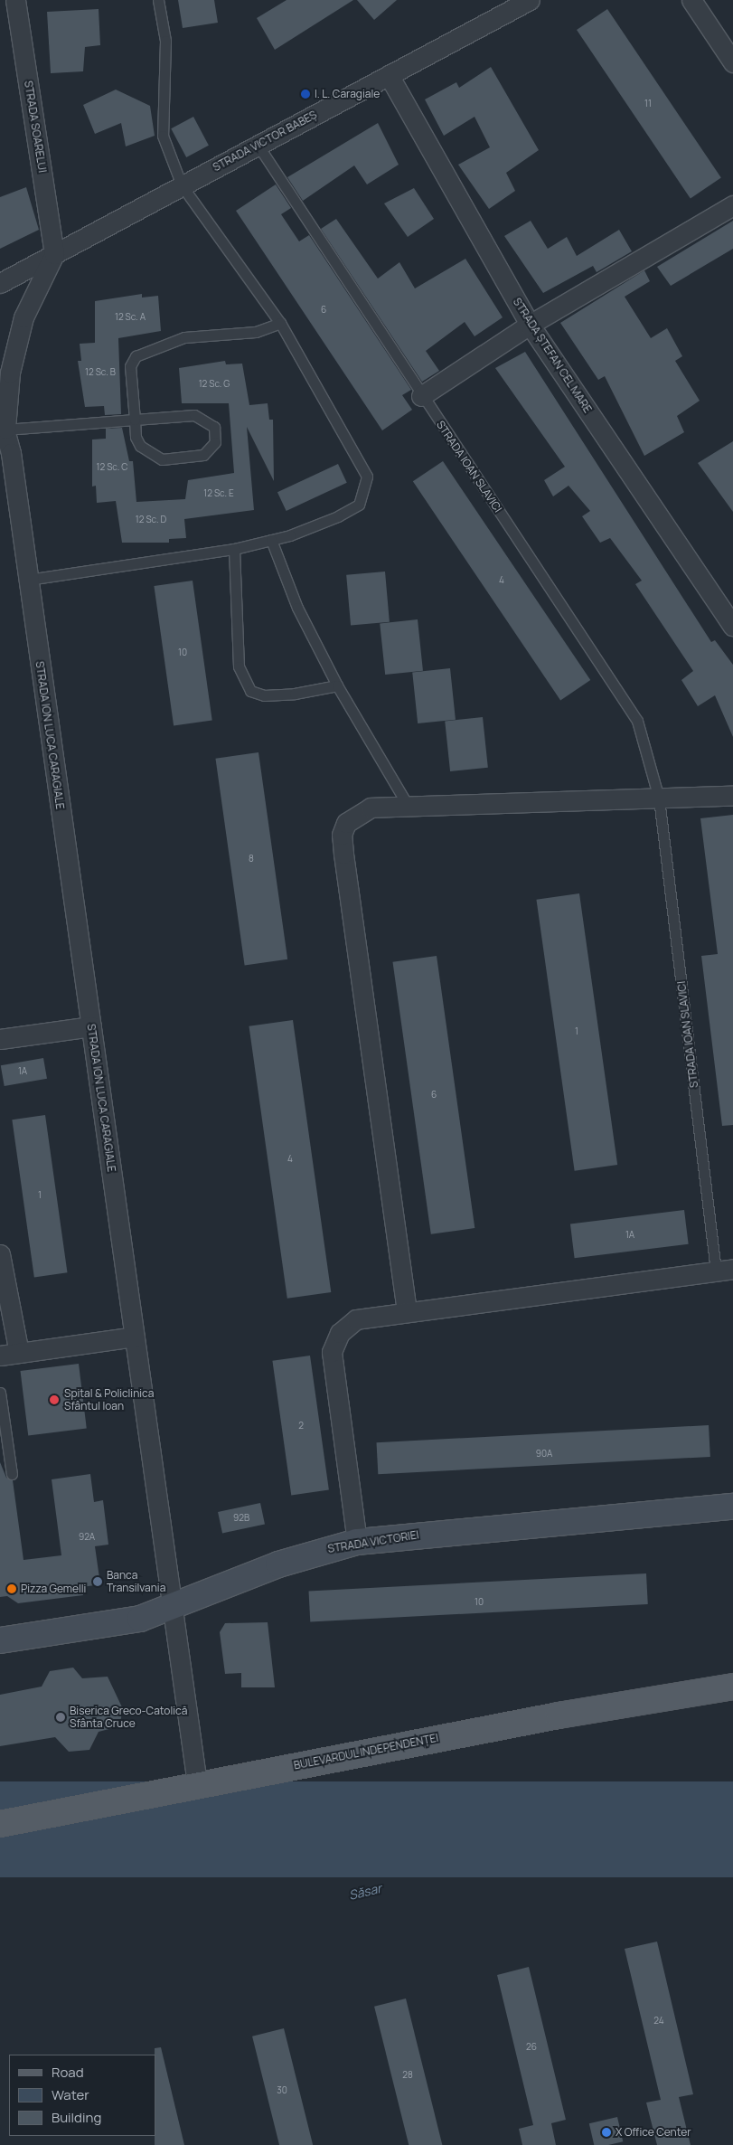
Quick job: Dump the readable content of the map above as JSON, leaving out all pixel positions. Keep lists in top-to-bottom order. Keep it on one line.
{"streets":{"main road":["BULEVARDUL INDEPENDENȚEI"],"street":["STRADA SOARELUI","STRADA VICTOR BABEȘ","STRADA ȘTEFAN CEL MARE","STRADA IOAN SLAVICI","STRADA ION LUCA CARAGIALE","STRADA VICTORIEI"]},"crossings":[["STRADA SOARELUI","STRADA VICTOR BABEȘ"],["STRADA SOARELUI","STRADA ION LUCA CARAGIALE"],["STRADA VICTOR BABEȘ","STRADA ȘTEFAN CEL MARE"],["STRADA VICTOR BABEȘ","STRADA IOAN SLAVICI"],["STRADA VICTOR BABEȘ","STRADA ION LUCA CARAGIALE"],["STRADA IOAN SLAVICI","STRADA VICTORIEI"],["STRADA ION LUCA CARAGIALE","STRADA VICTORIEI"],["STRADA ION LUCA CARAGIALE","BULEVARDUL INDEPENDENȚEI"]],"water":["Săsar"],"places":["I. L. Caragiale","Spital & Policlinica Sfântul Ioan","Banca Transilvania","Pizza Gemelli","Biserica Greco-Catolică Sfânta Cruce","X Office Center"],"house_numbers":["11","6","12 Sc. A","12 Sc. B","12 Sc. G","12 Sc. C","12 Sc. E","12 Sc. D","4","10","8","1","1A","6","4","1","1A","2","90A","92B","92A","10","24","26","28","30"],"legend":["Road","Water","Building"]}
